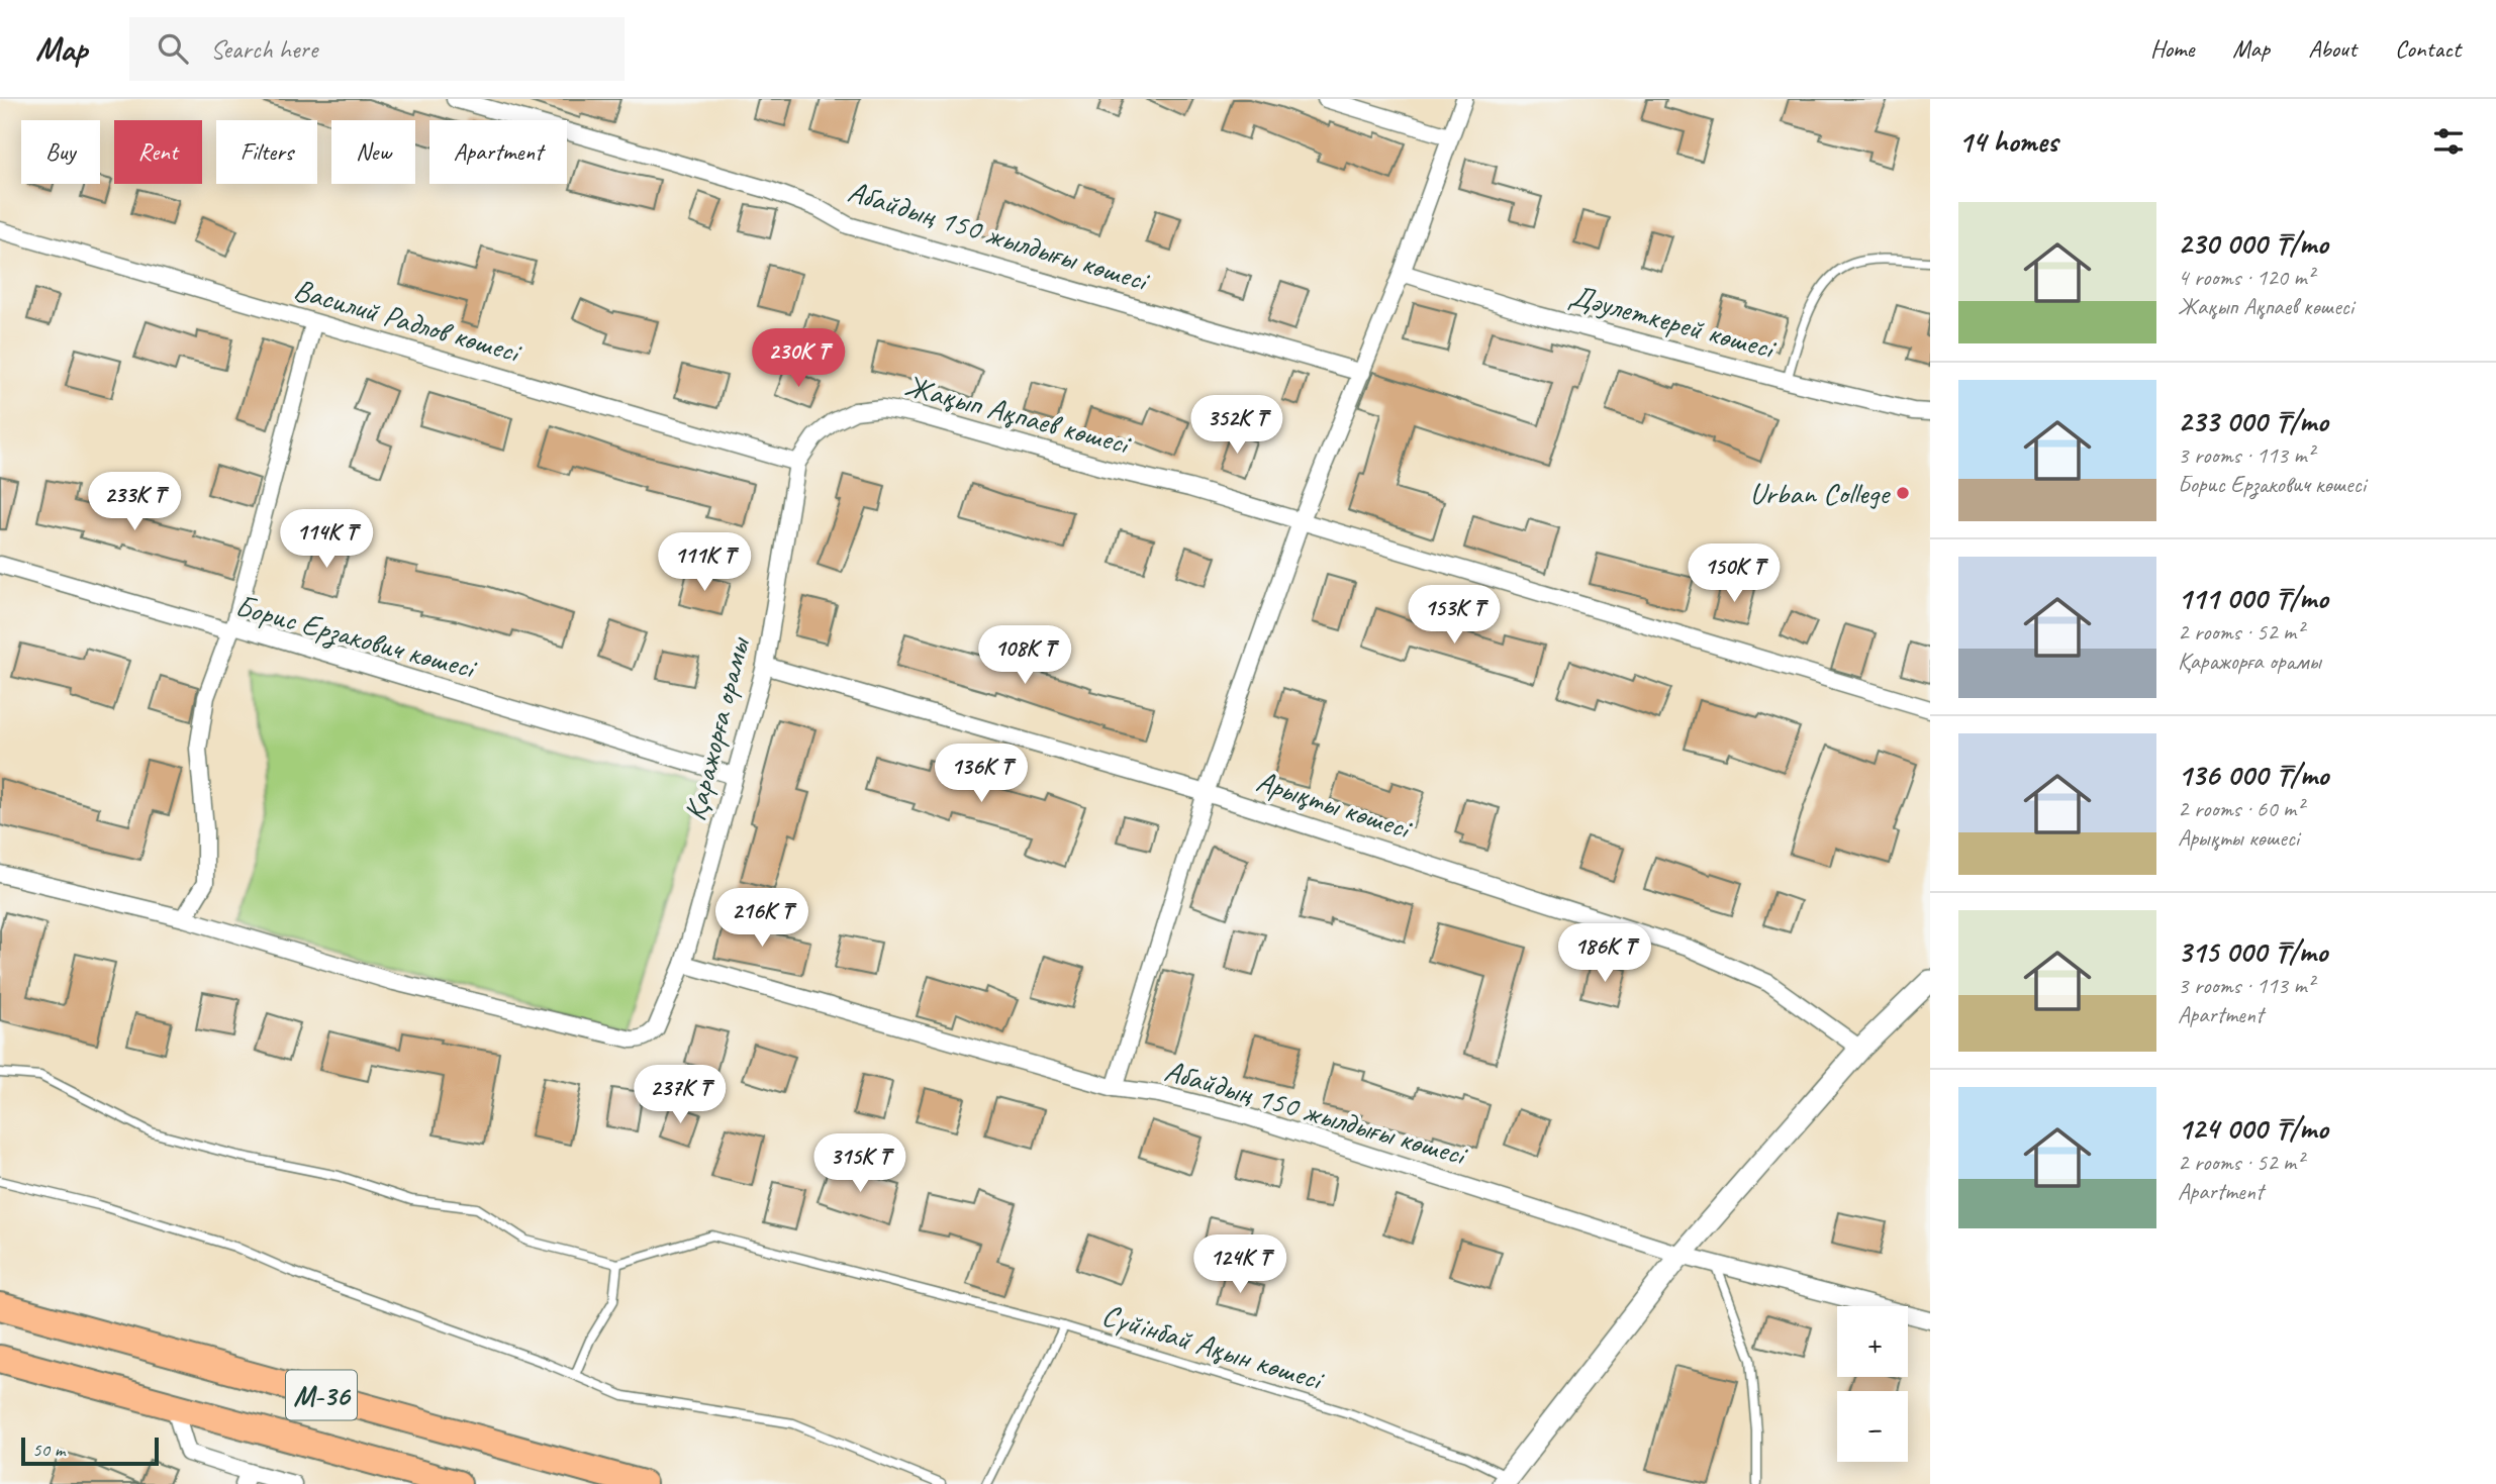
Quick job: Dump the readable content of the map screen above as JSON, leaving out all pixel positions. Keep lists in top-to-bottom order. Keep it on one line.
{"streets":{"main road":["M-36"],"street":["Абайдың 150 жылдығы көшесі","Василий Радлов көшесі","Дәулеткерей көшесі","Жақып Ақпаев көшесі","Борис Ерзакович көшесі","Қаражорға орамы","Арықты көшесі"],"lane":["Сүйінбай Ақын көшесі"]},"crossings":[["Абайдың 150 жылдығы көшесі","Қаражорға орамы"],["Василий Радлов көшесі","Жақып Ақпаев көшесі"],["Василий Радлов көшесі","Қаражорға орамы"],["Жақып Ақпаев көшесі","Қаражорға орамы"],["Борис Ерзакович көшесі","Қаражорға орамы"],["Қаражорға орамы","Арықты көшесі"]],"places":["Urban College"],"scale_bar":"50 m","page":{"header":"Map","search":"Search here","nav":["Home","Map","About","Contact"],"heading":"14 homes","chip":["Buy","Rent","Filters","New","Apartment"],"list":[{"name":"230 000 ₸/mo","note":"4 rooms · 120 m² · Жақып Ақпаев көшесі"},{"name":"233 000 ₸/mo","note":"3 rooms · 113 m² · Борис Ерзакович көшесі"},{"name":"111 000 ₸/mo","note":"2 rooms · 52 m² · Қаражорға орамы"},{"name":"136 000 ₸/mo","note":"2 rooms · 60 m² · Арықты көшесі"},{"name":"315 000 ₸/mo","note":"3 rooms · 113 m² · Apartment"},{"name":"124 000 ₸/mo","note":"2 rooms · 52 m² · Apartment"}],"price":["230K ₸","352K ₸","233K ₸","114K ₸","111K ₸","150K ₸","153K ₸","108K ₸","136K ₸","216K ₸","186K ₸","237K ₸","315K ₸","124K ₸"],"map_buttons":["+","−"],"scale":"50 m"}}
